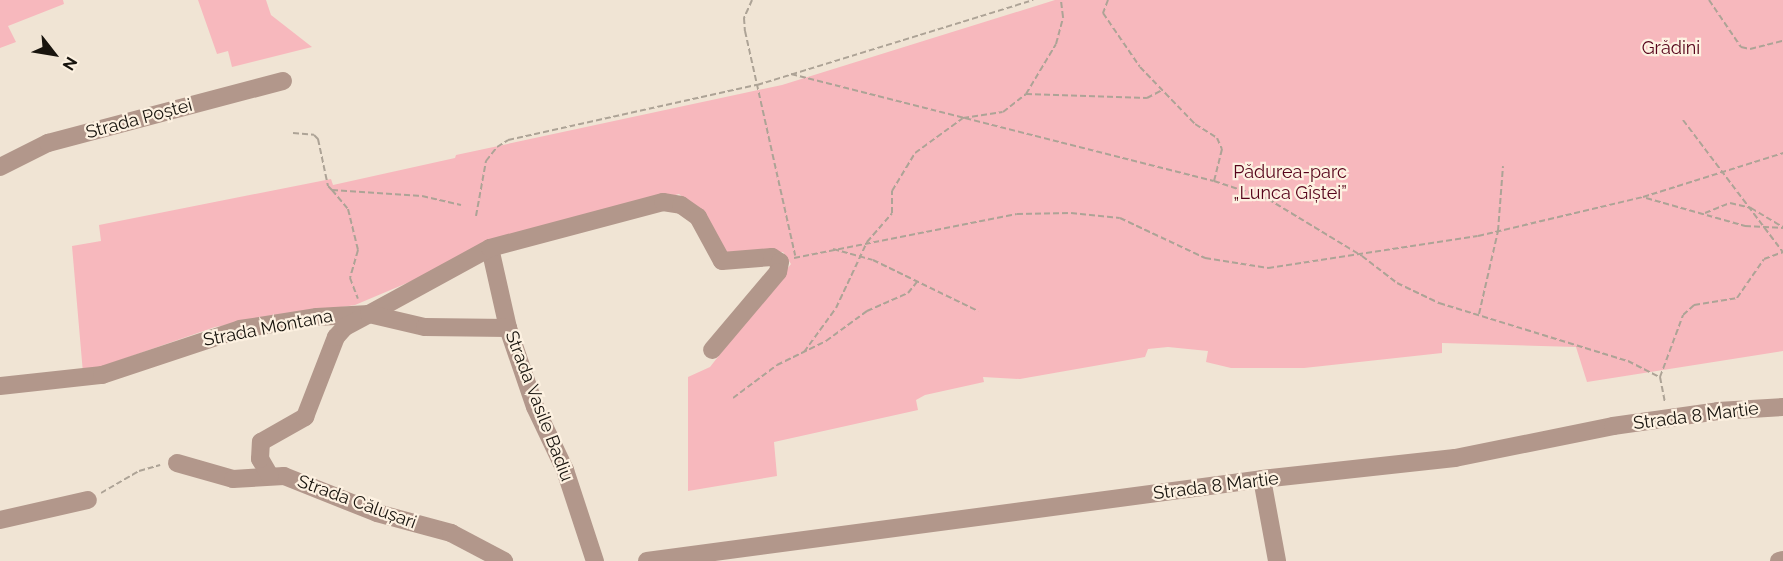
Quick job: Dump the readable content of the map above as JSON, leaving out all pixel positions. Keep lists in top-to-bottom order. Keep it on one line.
{"streets":{"street":["Strada Poștei","Strada Montana","Strada Vasile Badiu","Strada 8 Martie","Strada Călușari"]},"crossings":[["Strada Montana","Strada Vasile Badiu"]],"parks":["Grădini","Pădurea-parc „Lunca Gîștei”"],"north":"bottom right"}
